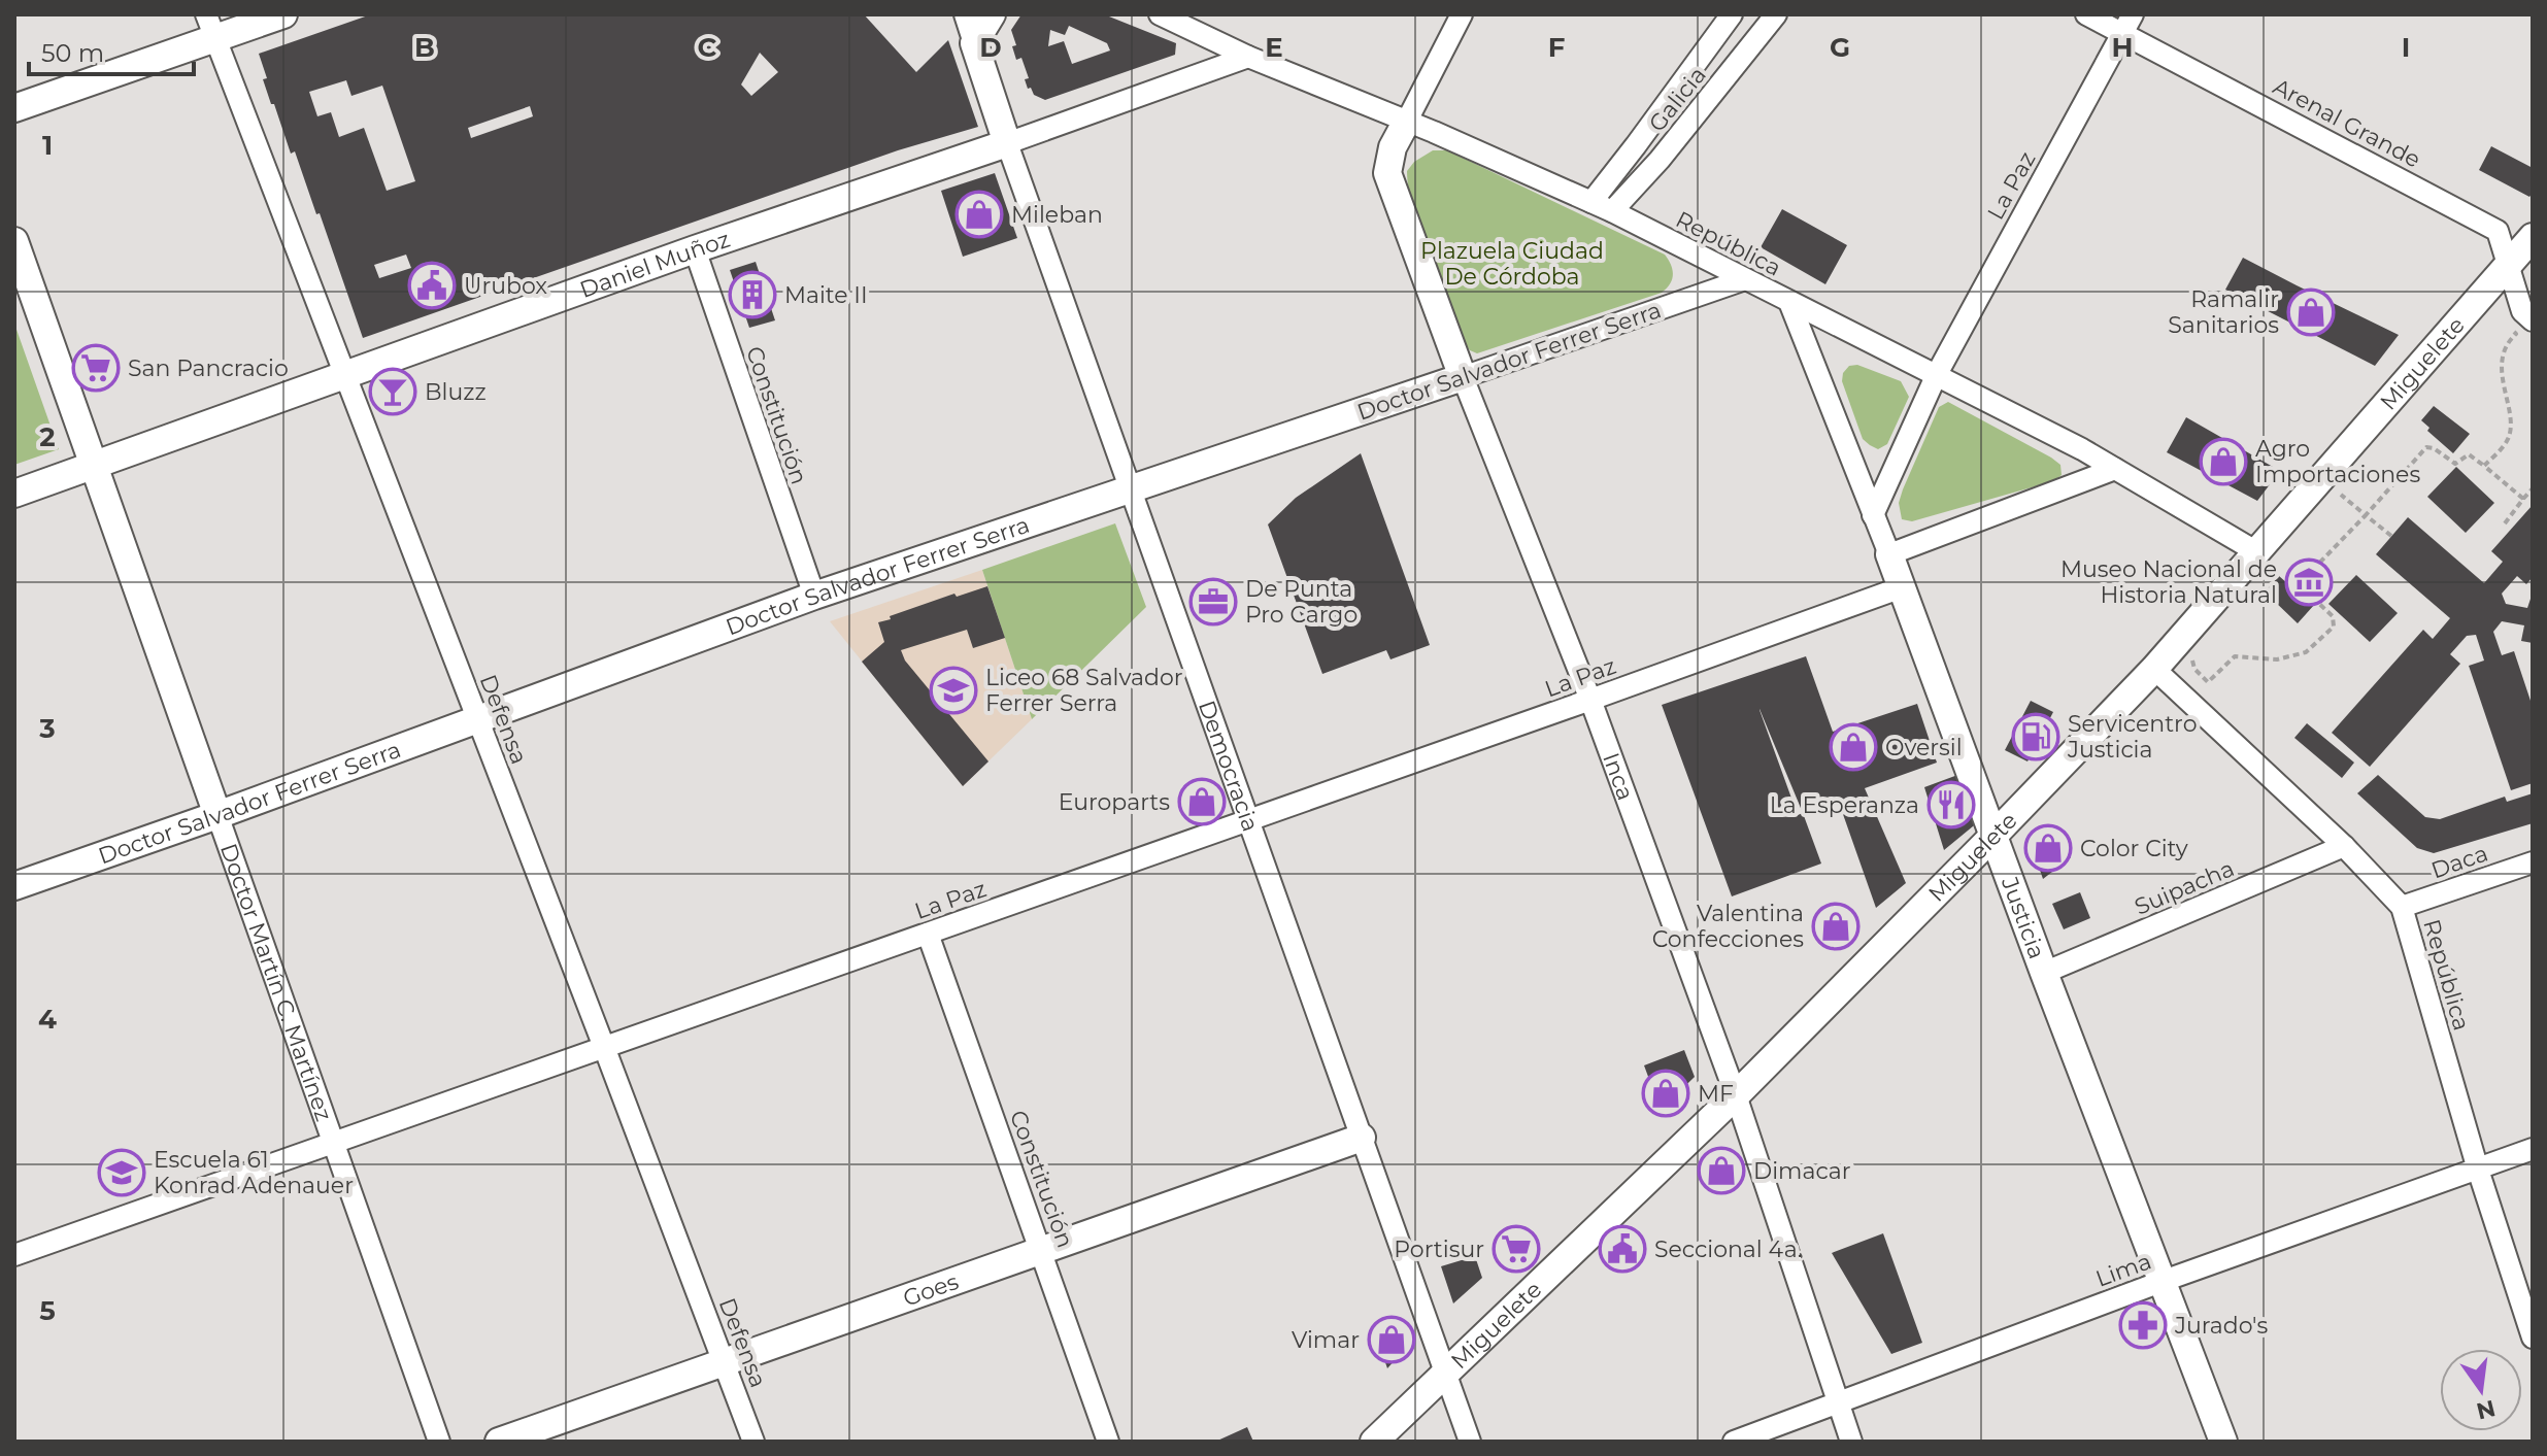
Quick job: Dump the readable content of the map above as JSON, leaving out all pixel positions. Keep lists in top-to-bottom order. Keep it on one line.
{"streets":{"street":["Galicia","Arenal Grande","La Paz","República","Daniel Muñoz","Doctor Salvador Ferrer Serra","Miguelete","Constitución","Defensa","Democracia","Inca","Daca","Suipacha","Justicia","Doctor Martín C. Martínez","Lima","Goes"]},"crossings":[["Galicia","República"],["Arenal Grande","La Paz"],["Arenal Grande","Miguelete"],["La Paz","República"],["La Paz","Constitución"],["La Paz","Defensa"],["La Paz","Democracia"],["La Paz","Inca"],["La Paz","Justicia"],["La Paz","Doctor Martín C. Martínez"],["República","Daniel Muñoz"],["República","Doctor Salvador Ferrer Serra"],["República","Miguelete"],["República","Inca"],["República","Daca"],["República","Suipacha"],["República","Justicia"],["República","Lima"],["Daniel Muñoz","Constitución"],["Daniel Muñoz","Defensa"],["Daniel Muñoz","Democracia"],["Daniel Muñoz","Doctor Martín C. Martínez"],["Doctor Salvador Ferrer Serra","Constitución"],["Doctor Salvador Ferrer Serra","Defensa"],["Doctor Salvador Ferrer Serra","Democracia"],["Doctor Salvador Ferrer Serra","Inca"],["Doctor Salvador Ferrer Serra","Doctor Martín C. Martínez"],["Miguelete","Democracia"],["Miguelete","Inca"],["Miguelete","Justicia"],["Constitución","Goes"],["Defensa","Goes"],["Democracia","Goes"],["Inca","Lima"],["Suipacha","Justicia"],["Justicia","Lima"]],"parks":["Plazuela Ciudad De Córdoba"],"places":{"shop":["Mileban","Ramalir Sanitarios","Agro Importaciones","Oversil","Europarts","Color City","Valentina Confecciones","MF","Dimacar","Vimar"],"public building":["Urubox","Seccional 4a."],"building":["Maite II"],"supermarket":["San Pancracio","Portisur"],"bar":["Bluzz"],"museum":["Museo Nacional de Historia Natural"],"office":["De Punta Pro Cargo"],"school or university":["Liceo 68 Salvador Ferrer Serra","Escuela 61 Konrad Adenauer"],"fuel station":["Servicentro Justicia"],"restaurant":["La Esperanza"],"pharmacy":["Jurado's"]},"scale_bar":"50 m","north":"bottom","grid":{"columns":["B","C","D","E","F","G","H","I"],"rows":["1","2","3","4","5"]}}
